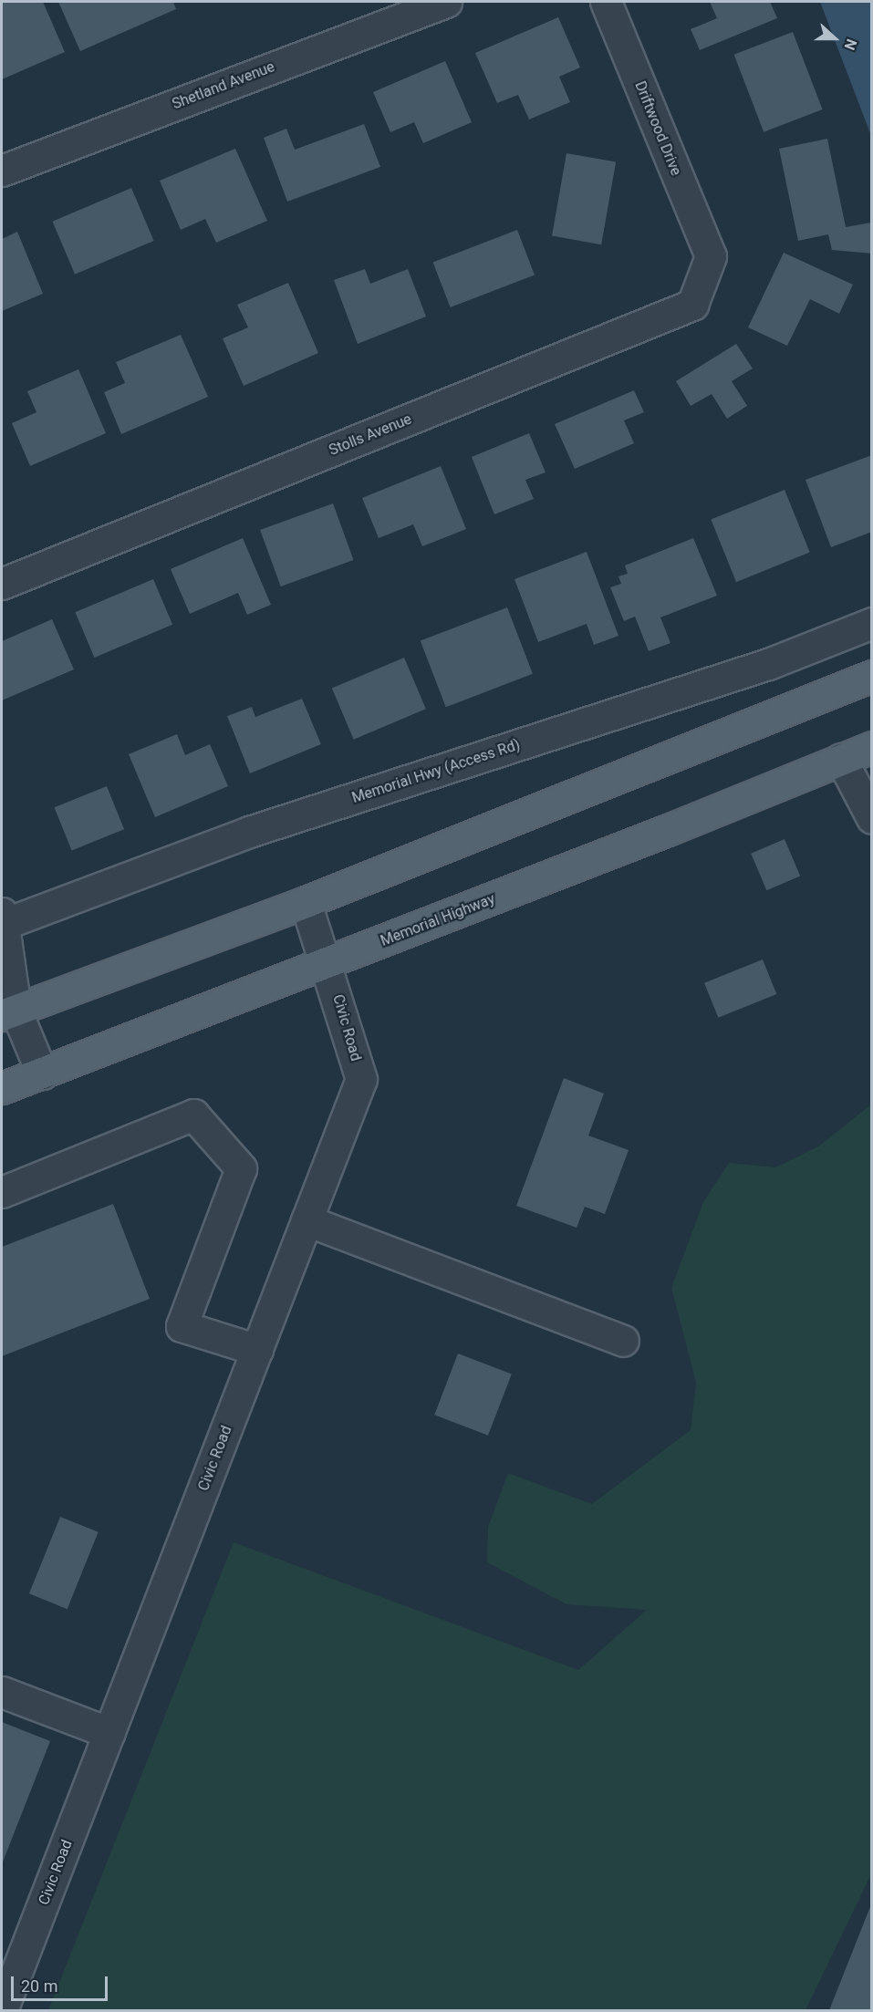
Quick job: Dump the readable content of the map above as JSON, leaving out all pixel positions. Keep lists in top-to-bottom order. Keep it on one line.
{"streets":{"main road":["Memorial Highway"],"street":["Shetland Avenue","Driftwood Drive","Stolls Avenue","Memorial Hwy (Access Rd)","Civic Road"]},"crossings":[["Driftwood Drive","Stolls Avenue"],["Memorial Highway","Civic Road"]],"scale_bar":"20 m","north":"right"}
